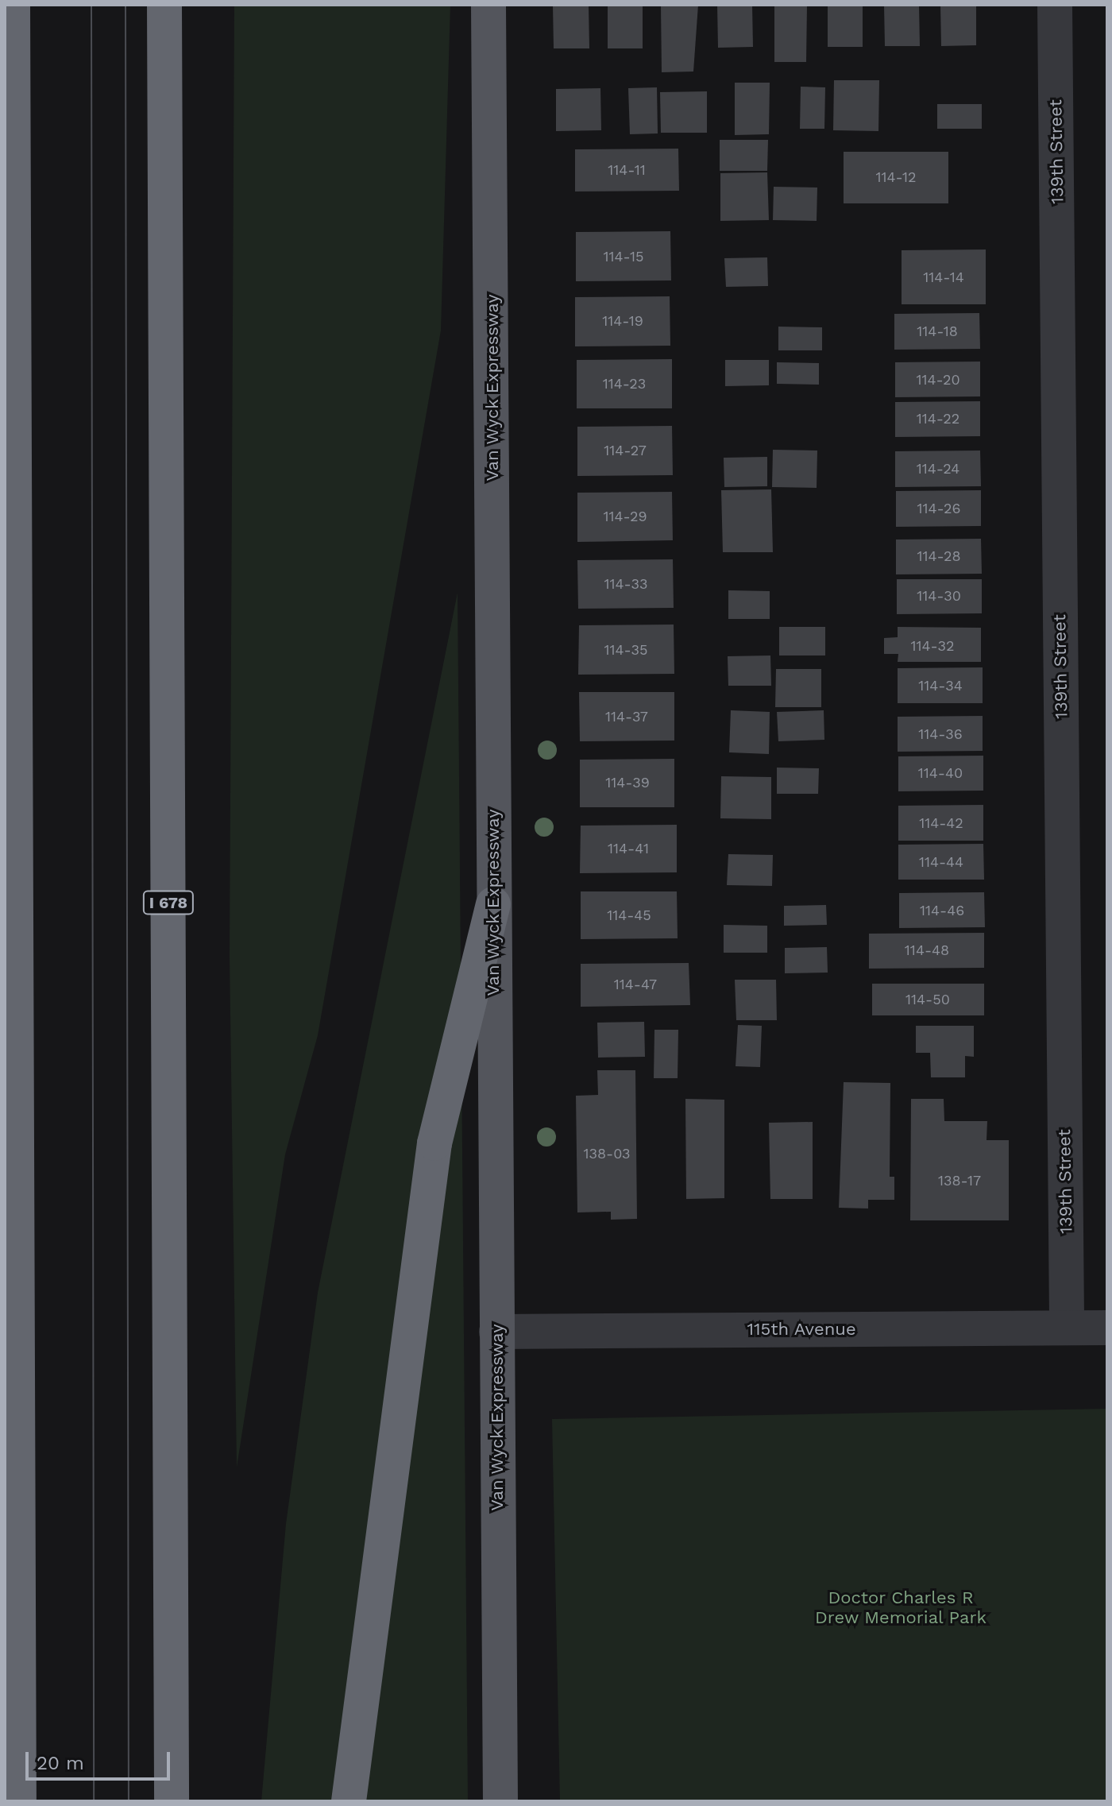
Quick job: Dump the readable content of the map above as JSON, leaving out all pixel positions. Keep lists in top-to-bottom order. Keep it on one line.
{"streets":{"highway":["I 678"],"main road":["Van Wyck Expressway"],"street":["139th Street","115th Avenue"]},"crossings":[["139th Street","115th Avenue"],["Van Wyck Expressway","115th Avenue"]],"parks":["Doctor Charles R Drew Memorial Park"],"house_numbers":["114-11","114-12","114-15","114-14","114-19","114-18","114-20","114-23","114-22","114-27","114-24","114-26","114-29","114-28","114-33","114-30","114-32","114-35","114-34","114-37","114-36","114-40","114-39","114-42","114-41","114-44","114-46","114-45","114-48","114-47","114-50","138-03","138-17"],"scale_bar":"20 m"}
